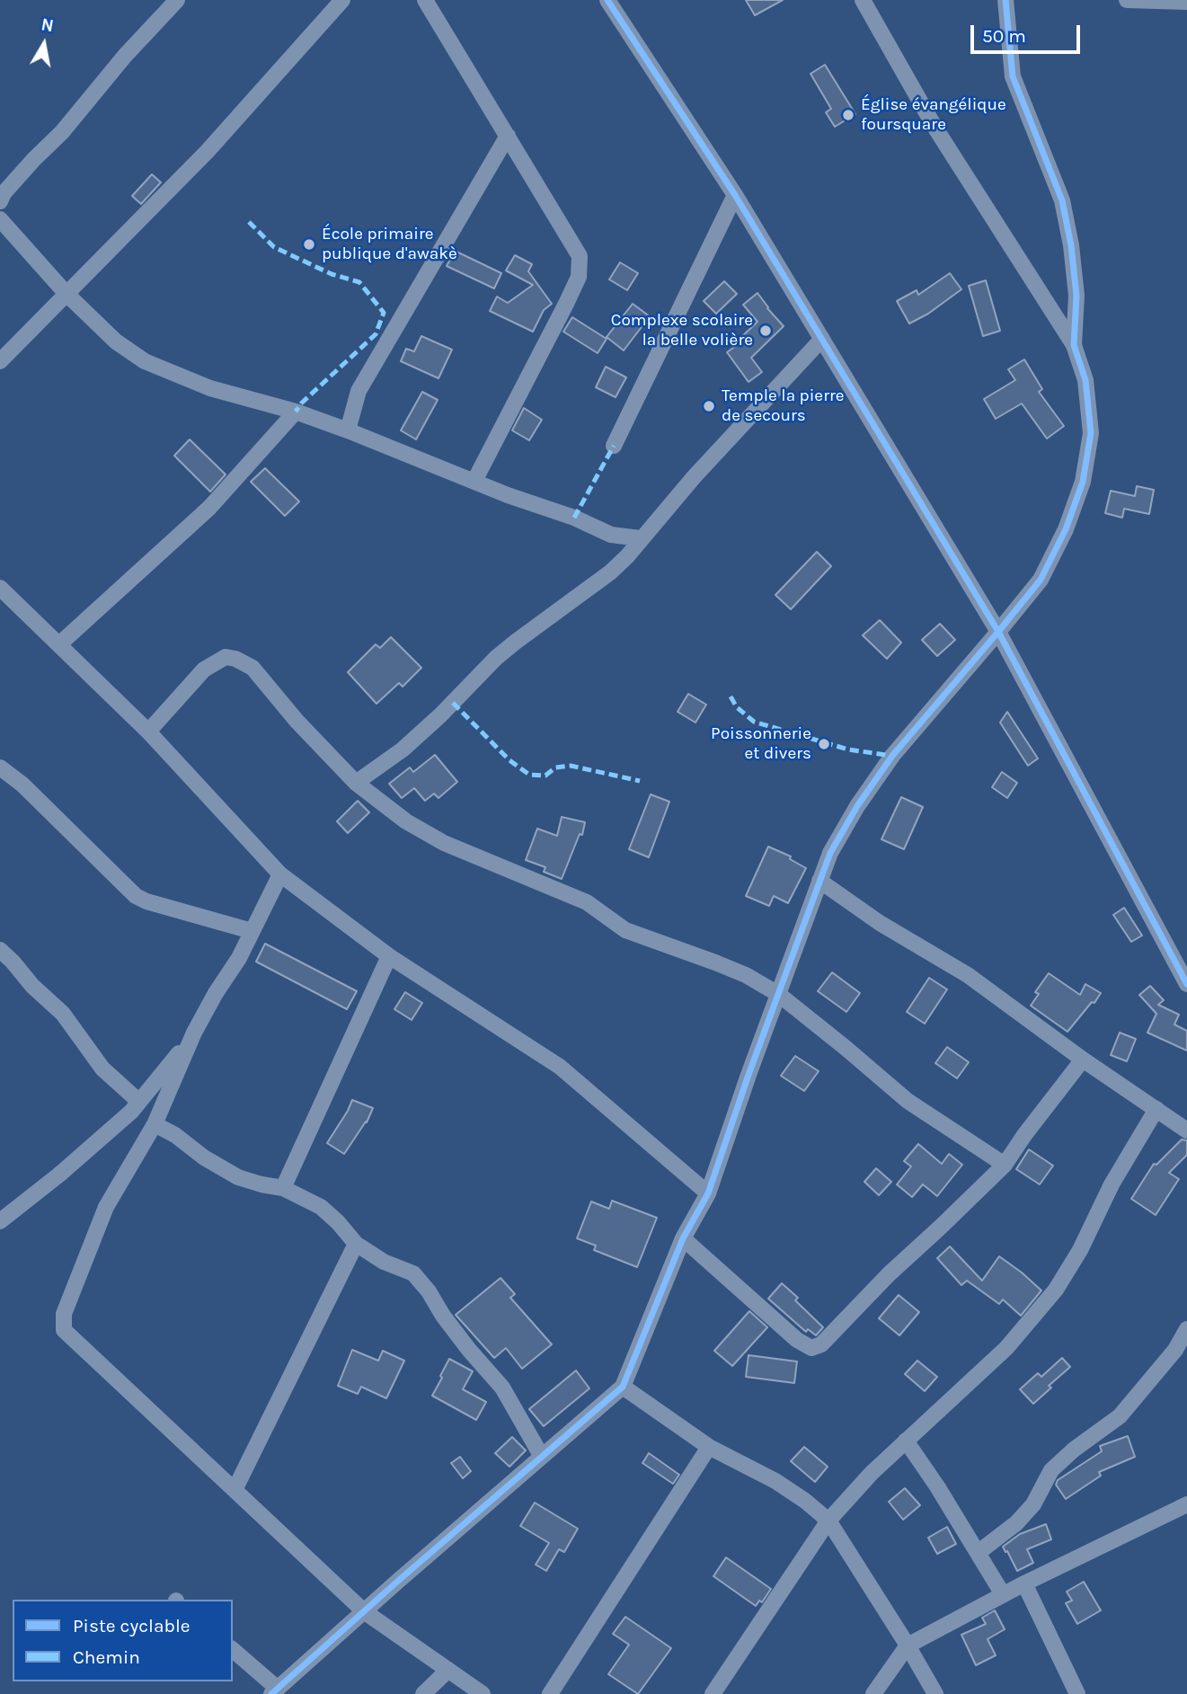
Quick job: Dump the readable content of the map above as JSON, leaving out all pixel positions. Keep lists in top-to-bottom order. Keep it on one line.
{"places":["Église évangélique foursquare","École primaire publique d'awakè","Complexe scolaire la belle volière","Temple la pierre de secours","Poissonnerie et divers"],"legend":["Piste cyclable","Chemin"],"scale_bar":"50 m","north":"top"}
